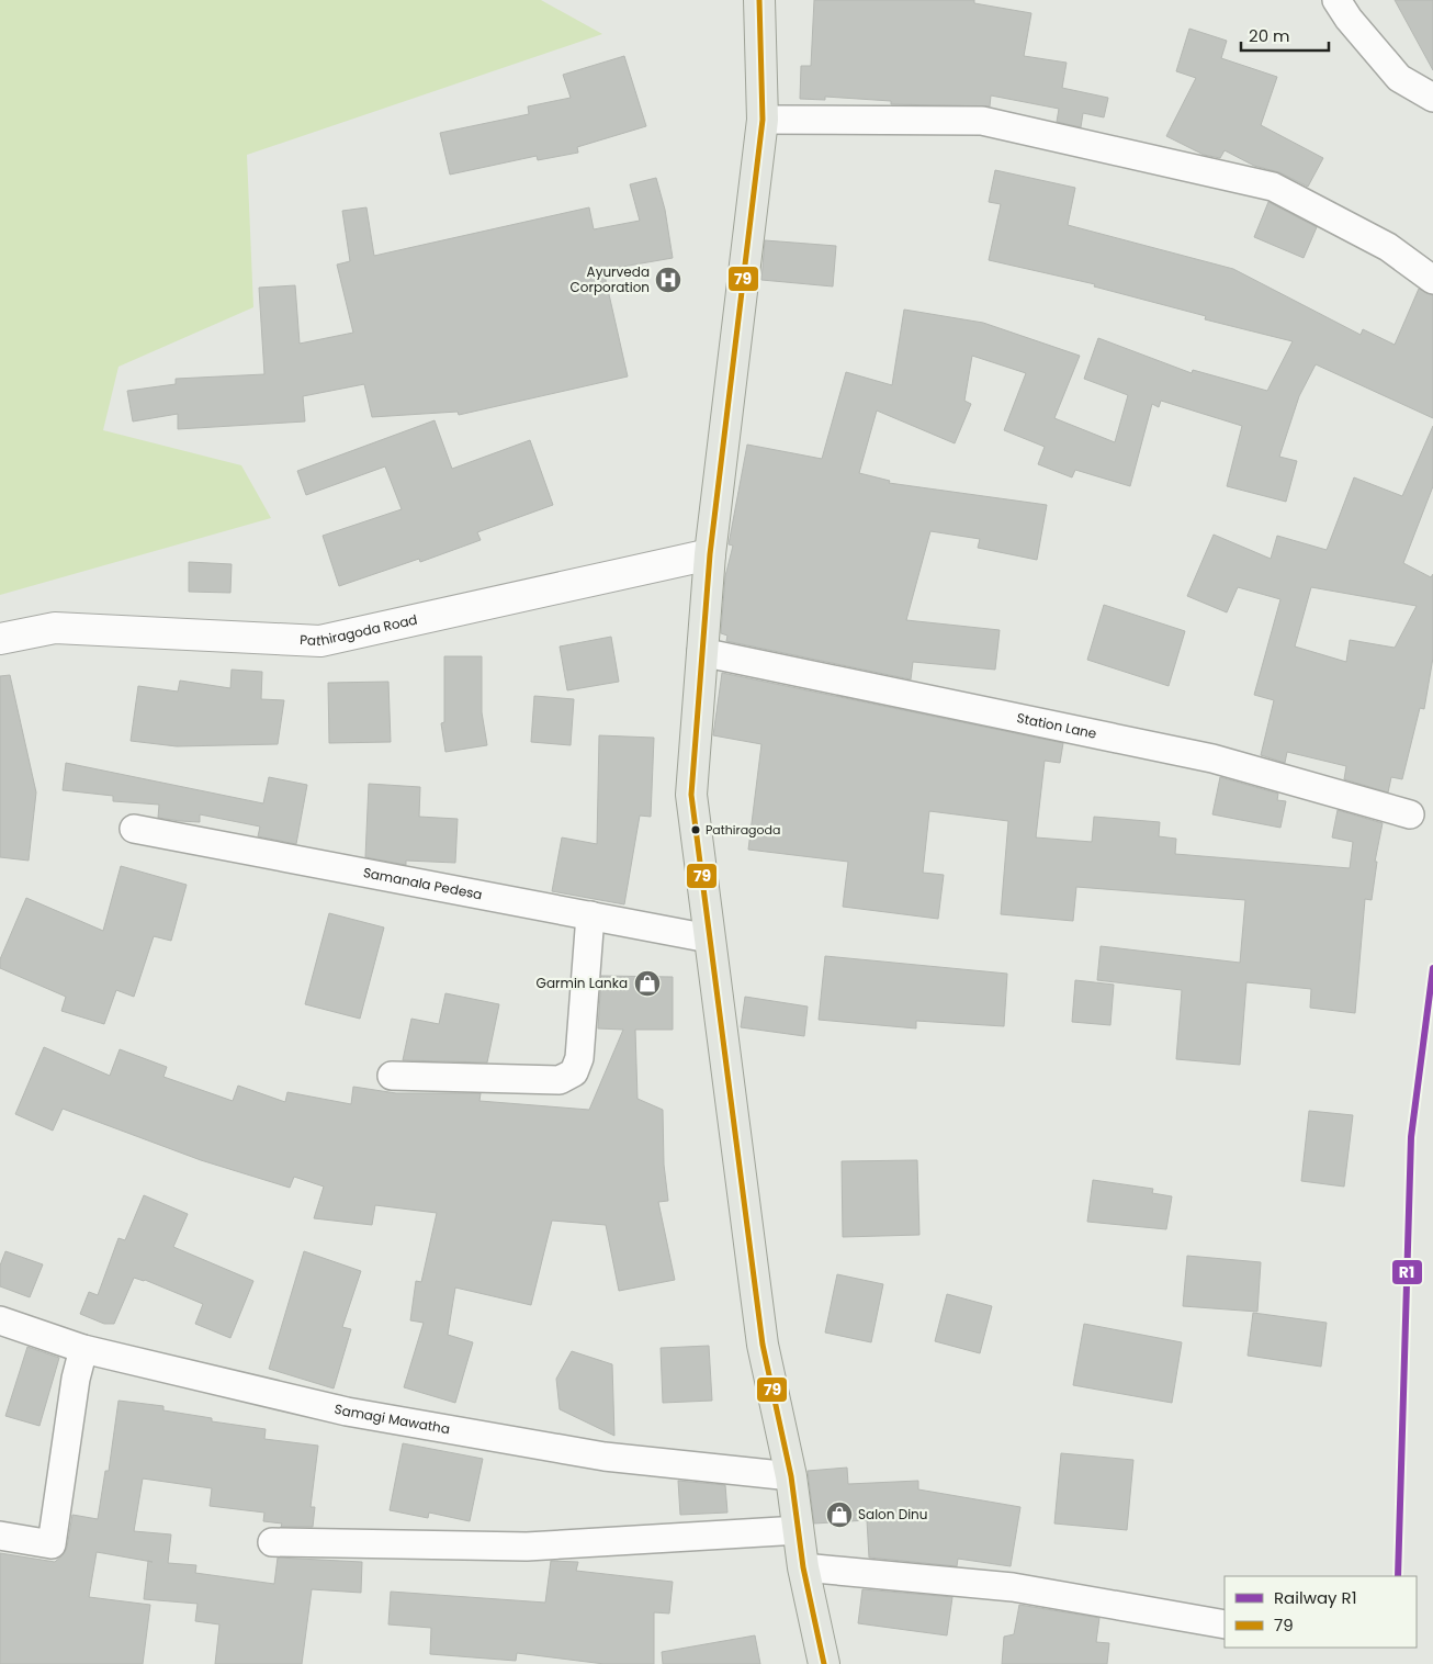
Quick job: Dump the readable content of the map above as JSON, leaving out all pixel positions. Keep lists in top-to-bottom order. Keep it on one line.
{"streets":{"street":["Pathiragoda Road","Station Lane","Samanala Pedesa","Samagi Mawatha"]},"places":{"hospital":["Ayurveda Corporation"],"other":["Pathiragoda"],"shop":["Garmin Lanka","Salon Dinu"]},"lines":["transit line 79","rail line R1"],"legend":["Railway R1","79"],"scale_bar":"20 m"}
